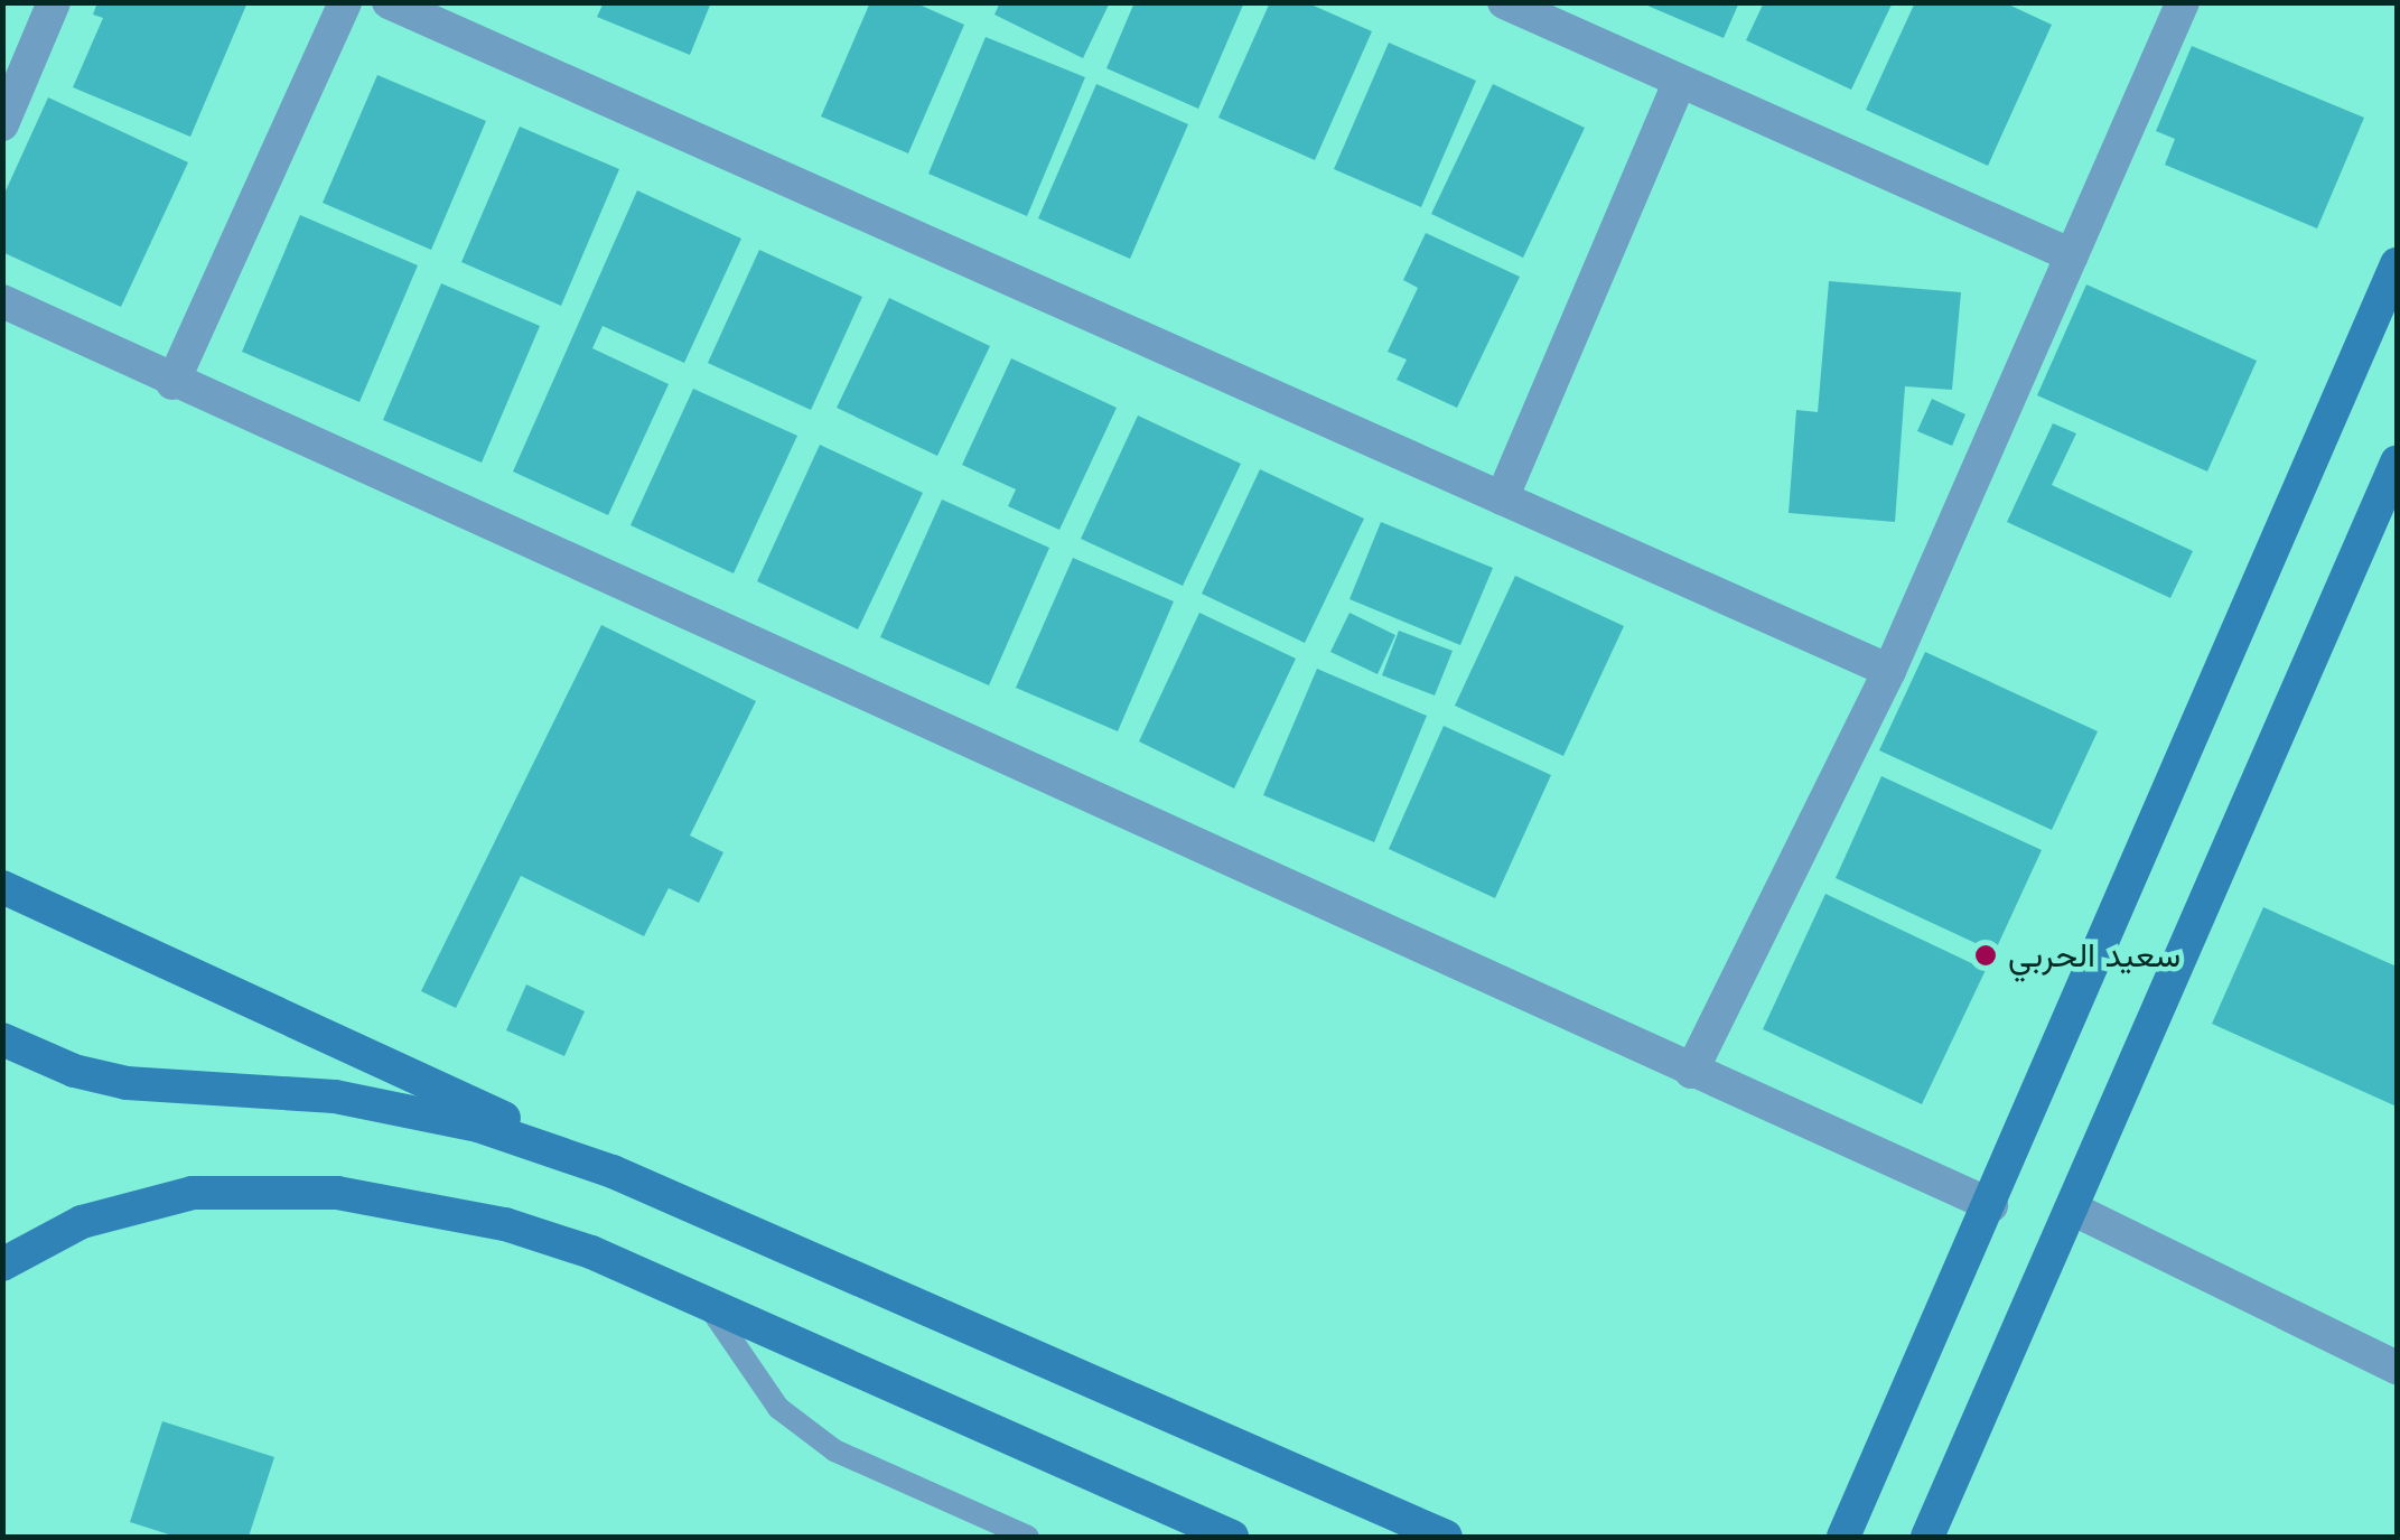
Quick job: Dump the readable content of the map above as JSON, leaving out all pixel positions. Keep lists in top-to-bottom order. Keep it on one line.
{"places":["سعيد الحربي"]}
